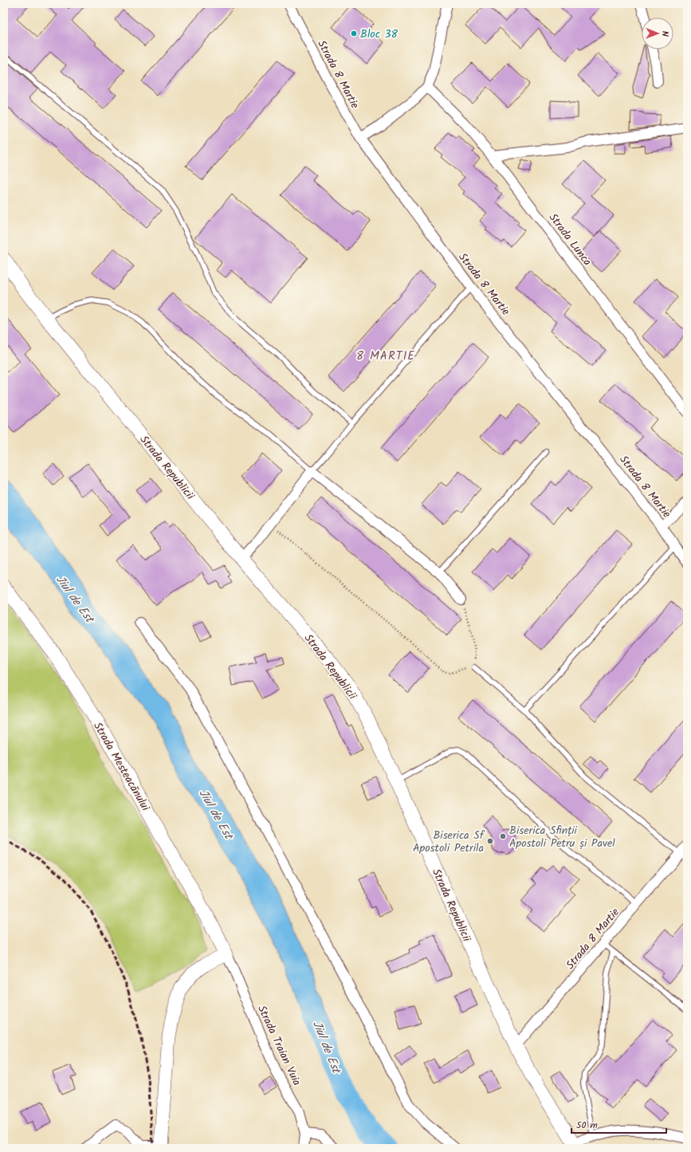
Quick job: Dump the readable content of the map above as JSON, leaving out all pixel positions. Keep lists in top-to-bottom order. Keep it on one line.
{"streets":{"main road":["Strada Republicii","Strada Mesteacănului"],"street":["Strada 8 Martie","Strada Lunca","Strada Traian Vuia"]},"crossings":[["Strada 8 Martie","Strada Republicii"],["Strada Mesteacănului","Strada Traian Vuia"]],"districts":["8 MARTIE"],"water":["Jiul de Est"],"places":["Bloc 38","Biserica Sfinții Apostoli Petru și Pavel","Biserica Sf Apostoli Petrila"],"scale_bar":"50 m","north":"right"}
